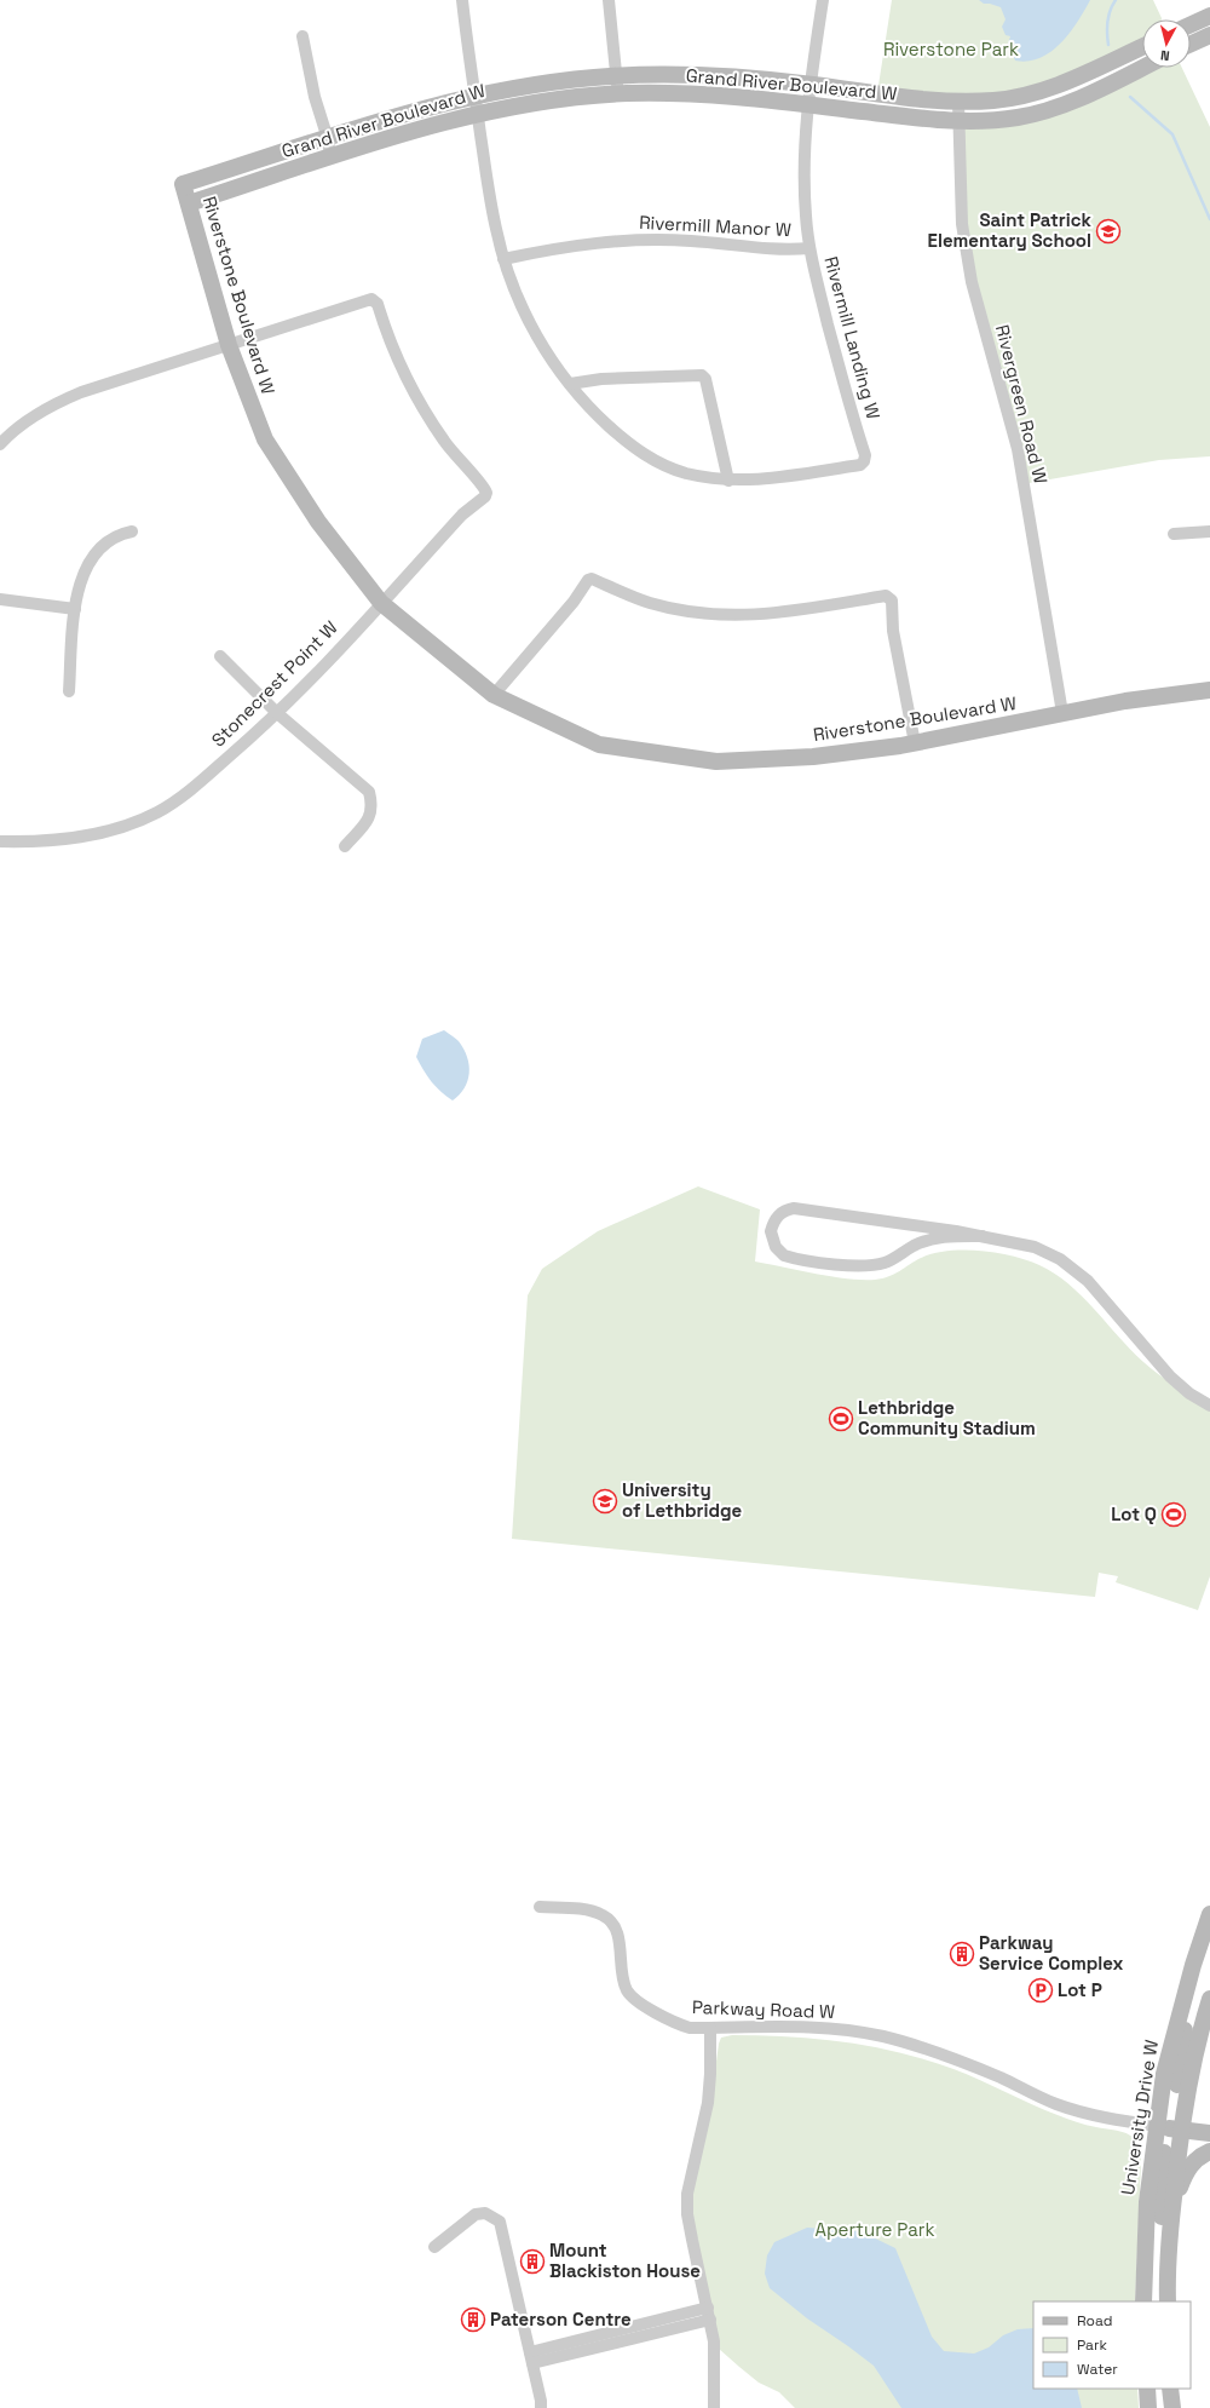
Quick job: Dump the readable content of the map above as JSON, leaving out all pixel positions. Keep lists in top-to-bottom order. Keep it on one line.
{"streets":{"street":["Grand River Boulevard W","Rivermill Manor W","Riverstone Boulevard W","Rivermill Landing W","Rivergreen Road W","Stonecrest Point W","Parkway Road W","University Drive W"]},"crossings":[["Grand River Boulevard W","Riverstone Boulevard W"],["Grand River Boulevard W","Rivermill Landing W"],["Grand River Boulevard W","Rivergreen Road W"],["Rivermill Manor W","Rivermill Landing W"],["Riverstone Boulevard W","Rivergreen Road W"],["Riverstone Boulevard W","Stonecrest Point W"],["Parkway Road W","University Drive W"]],"parks":["Riverstone Park","Aperture Park"],"places":{"school or university":["Saint Patrick Elementary School","University of Lethbridge"],"sports":["Lethbridge Community Stadium","Lot Q"],"building":["Parkway Service Complex","Mount Blackiston House","Paterson Centre"],"parking":["Lot P"]},"legend":["Road","Park","Water"],"north":"bottom"}
